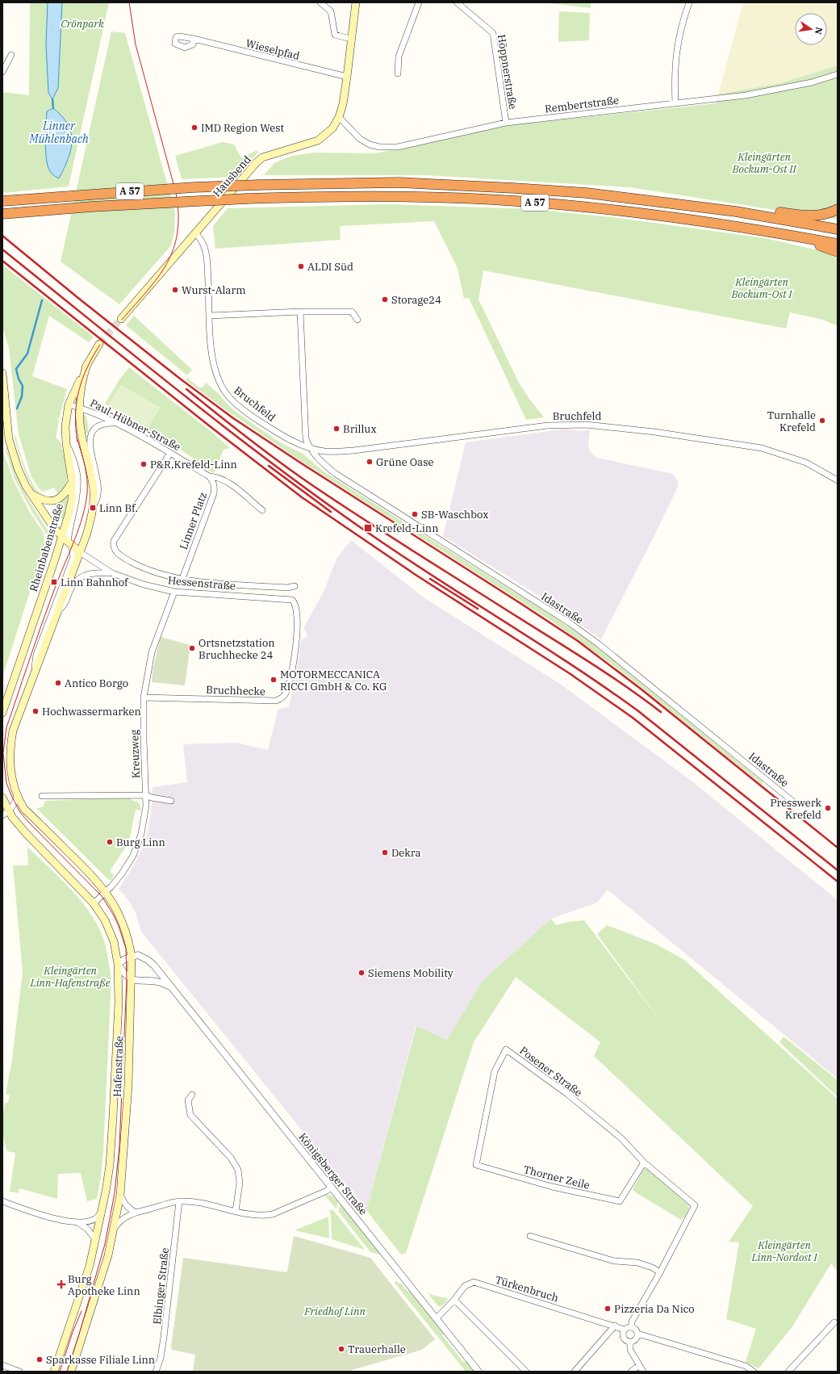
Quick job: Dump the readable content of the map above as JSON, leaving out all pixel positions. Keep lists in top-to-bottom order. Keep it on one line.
{"streets":{"highway":["A 57"],"main road":["Hausbend","Rheinbabenstraße","Hafenstraße"],"street":["Wieselpfad","Höppnerstraße","Rembertstraße","Bruchfeld","Paul-Hübner-Straße","Linner Platz","Hessenstraße","Idastraße","Bruchhecke","Kreuzweg","Posener Straße","Königsberger Straße","Thorner Zeile","Elbinger Straße","Türkenbruch"]},"crossings":[["Wieselpfad","Hausbend"],["Höppnerstraße","Rembertstraße"],["Rembertstraße","Hausbend"],["Hausbend","Bruchfeld"],["Bruchfeld","Idastraße"],["Paul-Hübner-Straße","Linner Platz"],["Paul-Hübner-Straße","Rheinbabenstraße"],["Rheinbabenstraße","Hessenstraße"],["Rheinbabenstraße","Hafenstraße"],["Hessenstraße","Bruchhecke"],["Hessenstraße","Kreuzweg"],["Bruchhecke","Kreuzweg"],["Kreuzweg","Hafenstraße"],["Hafenstraße","Königsberger Straße"],["Posener Straße","Thorner Zeile"],["Königsberger Straße","Türkenbruch"]],"water":["Linner Mühlenbach"],"parks":["Crönpark","Kleingärten Bockum-Ost II","Kleingärten Bockum-Ost I","Kleingärten Linn-Hafenstraße","Kleingärten Linn-Nordost I","Friedhof Linn"],"places":{"other":["IMD Region West","ALDI Süd","Wurst-Alarm","Storage24","Turnhalle Krefeld","Brillux","Grüne Oase","P&R,Krefeld-Linn","SB-Waschbox","Ortsnetzstation Bruchhecke 24","MOTORMECCANICA RICCI GmbH & Co. KG","Antico Borgo","Hochwassermarken","Presswerk Krefeld","Burg Linn","Dekra","Siemens Mobility","Pizzeria Da Nico","Trauerhalle","Sparkasse Filiale Linn"],"transit":["Linn Bf.","Krefeld-Linn","Linn Bahnhof"],"health":["Burg Apotheke Linn"]},"north":"right"}
